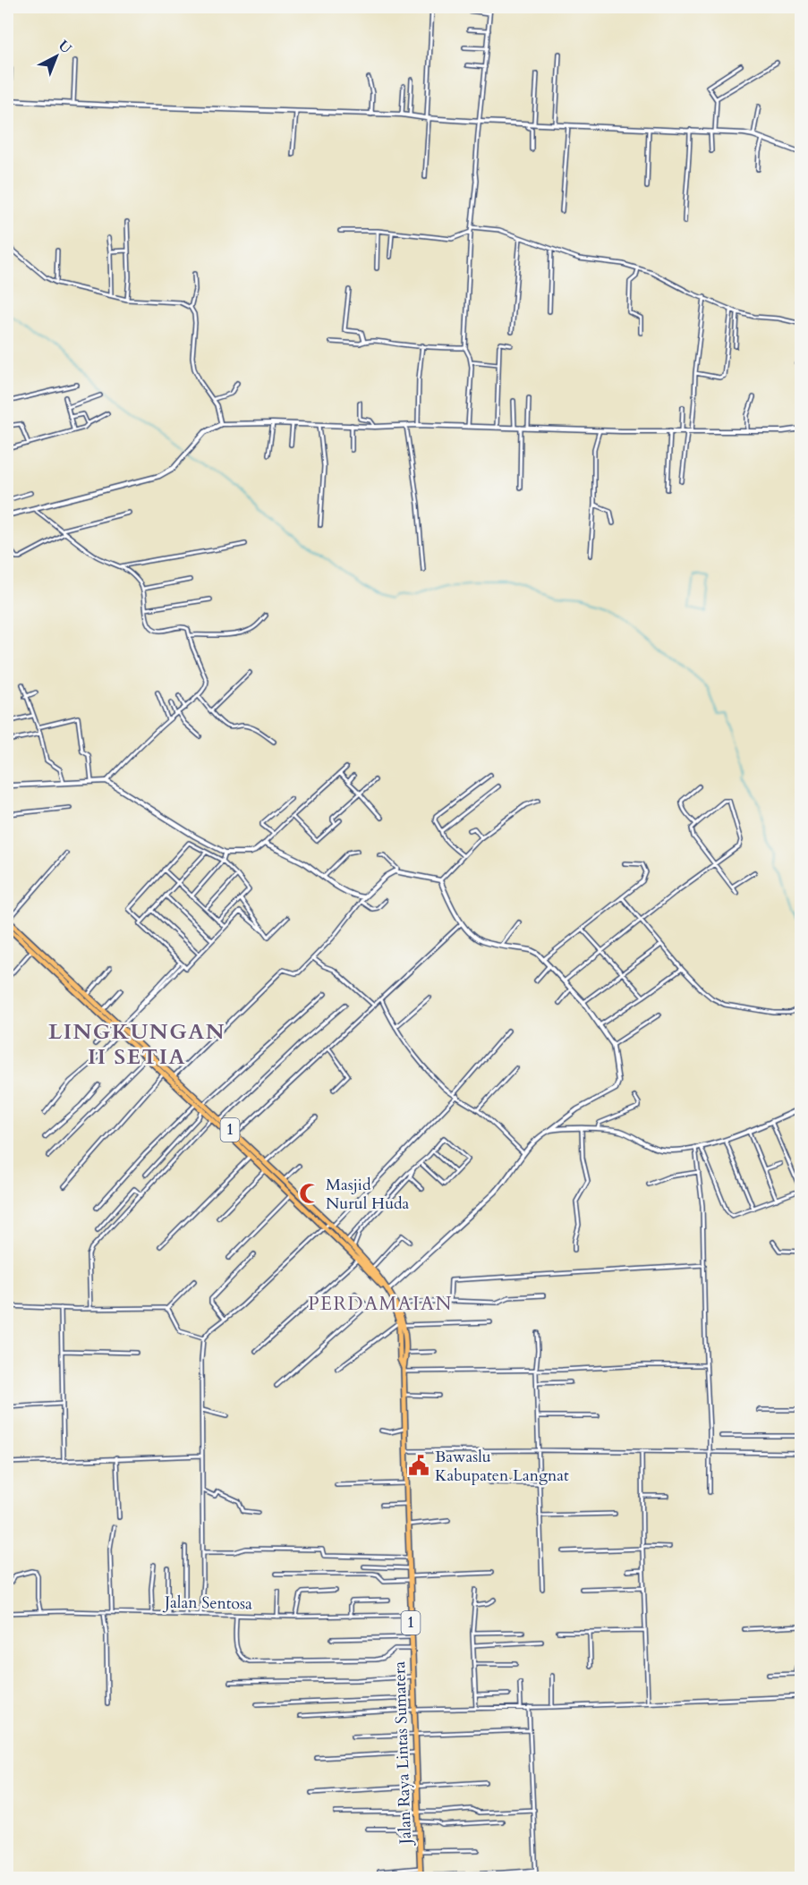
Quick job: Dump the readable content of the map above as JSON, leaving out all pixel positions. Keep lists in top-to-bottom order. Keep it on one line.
{"streets":{"highway":["1","Jalan Raya Lintas Sumatera"],"street":["Jalan Sentosa"]},"crossings":[["Jalan Sentosa","Jalan Raya Lintas Sumatera"]],"districts":["LINGKUNGAN II SETIA","PERDAMAIAN"],"places":{"mosque":["Masjid Nurul Huda"],"public building":["Bawaslu Kabupaten Langnat"]},"north":"top right"}
